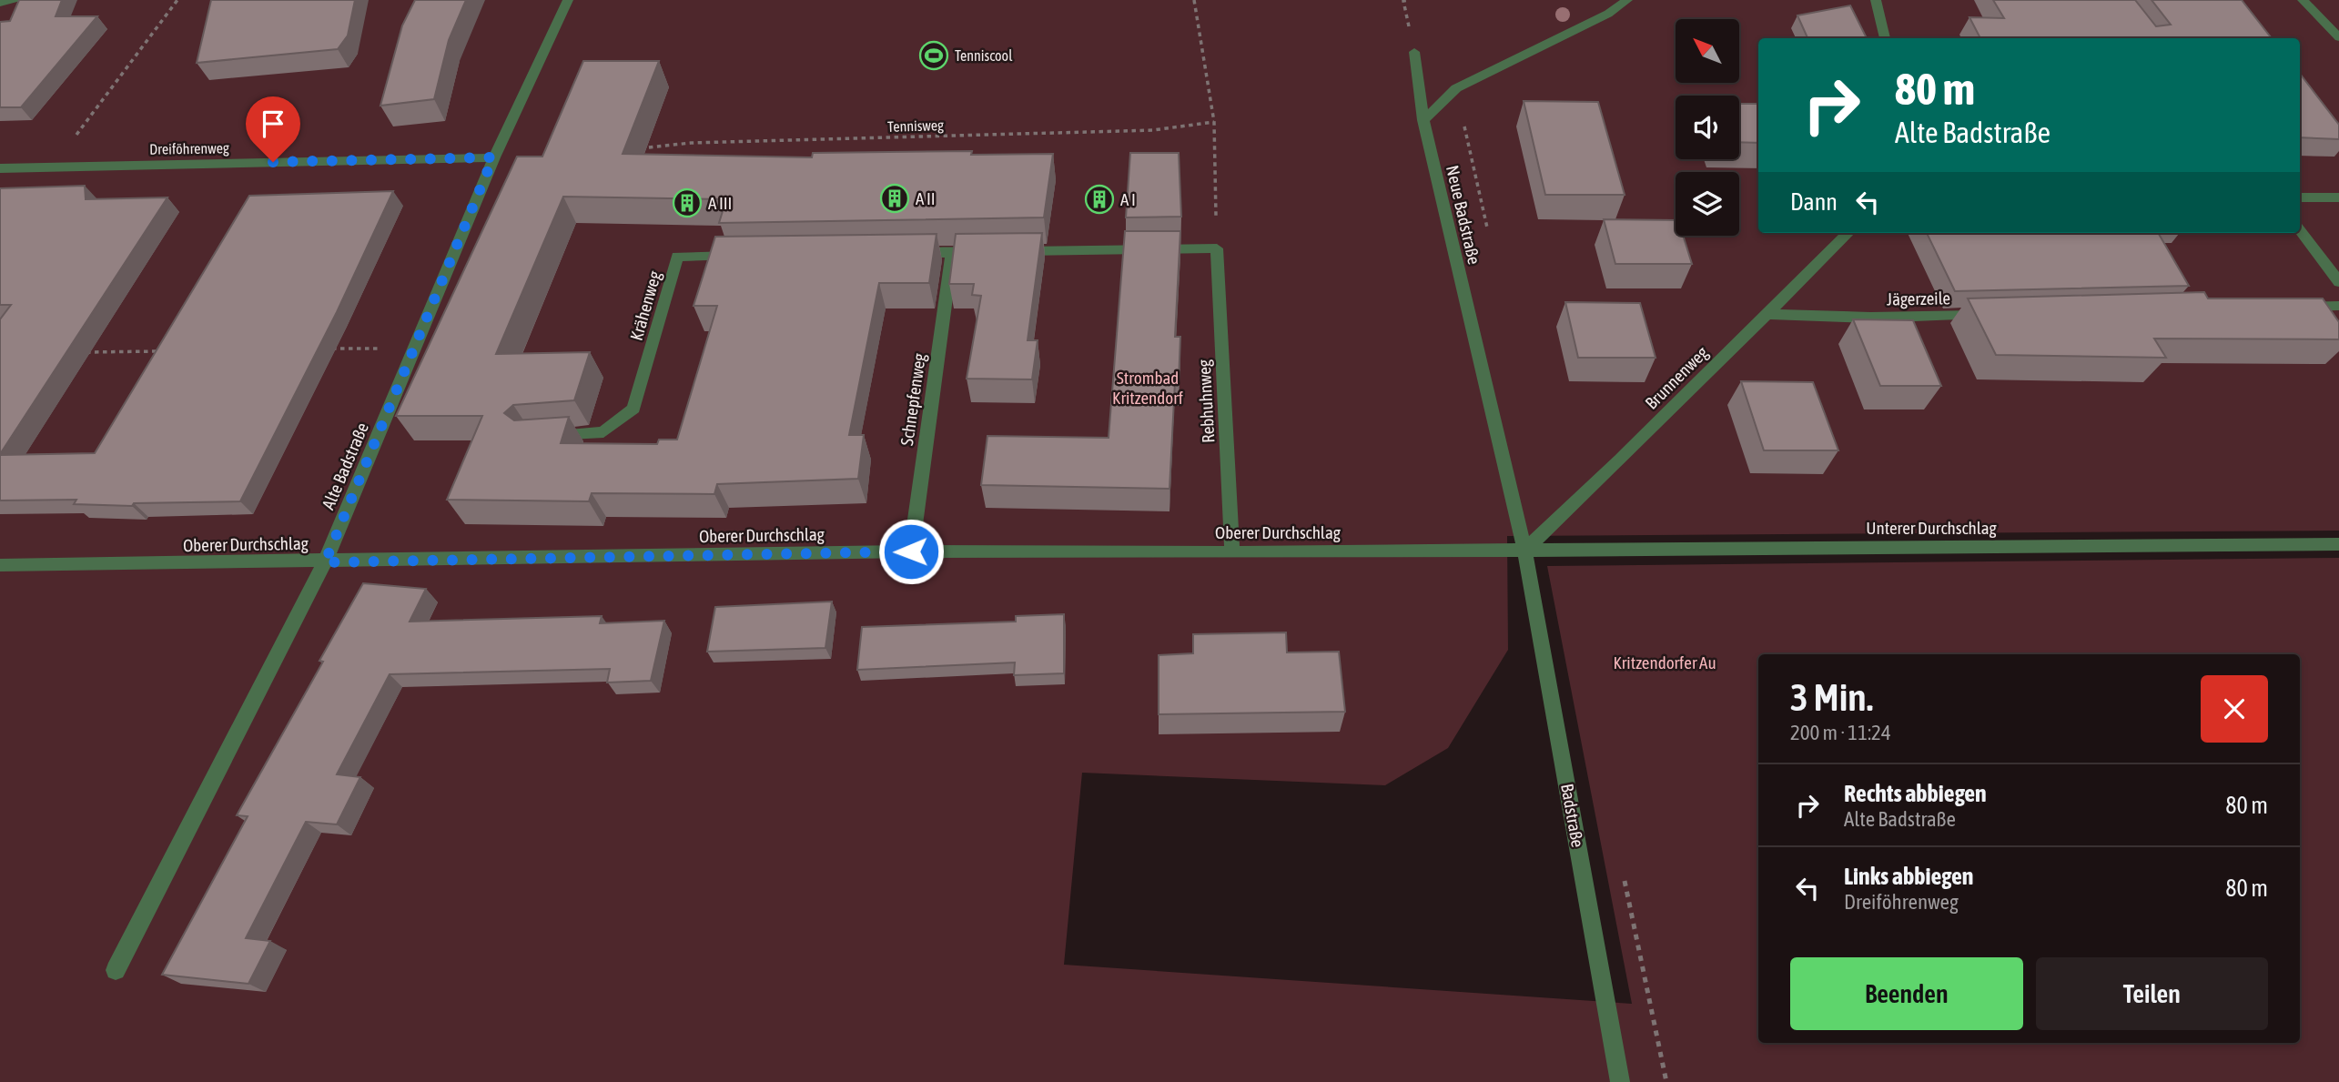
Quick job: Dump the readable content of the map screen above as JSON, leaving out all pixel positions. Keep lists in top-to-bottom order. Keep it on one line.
{"streets":{"street":["Dreiföhrenweg","Neue Badstraße","Jägerzeile","Krähenweg","Brunnenweg","Schnepfenweg","Rebhuhnweg","Alte Badstraße","Unterer Durchschlag","Oberer Durchschlag","Badstraße"],"path":["Tennisweg"]},"crossings":[["Dreiföhrenweg","Alte Badstraße"],["Neue Badstraße","Brunnenweg"],["Neue Badstraße","Unterer Durchschlag"],["Neue Badstraße","Oberer Durchschlag"],["Neue Badstraße","Badstraße"],["Jägerzeile","Brunnenweg"],["Brunnenweg","Unterer Durchschlag"],["Brunnenweg","Oberer Durchschlag"],["Brunnenweg","Badstraße"],["Schnepfenweg","Oberer Durchschlag"],["Rebhuhnweg","Oberer Durchschlag"],["Alte Badstraße","Oberer Durchschlag"],["Unterer Durchschlag","Oberer Durchschlag"],["Unterer Durchschlag","Badstraße"],["Oberer Durchschlag","Badstraße"]],"parks":["Strombad Kritzendorf","Kritzendorfer Au"],"places":{"sports":["Tenniscool"],"building":["A II","A I","A III"]},"north":"top left","page":{"turn":["80 m","Alte Badstraße"],"then":"Dann","heading":["3 Min.","200 m · 11:24"],"list":[{"name":"Rechts abbiegen","note":"Alte Badstraße","value":"80 m"},{"name":"Links abbiegen","note":"Dreiföhrenweg","value":"80 m"}],"buttons":["Beenden","Teilen"]}}
